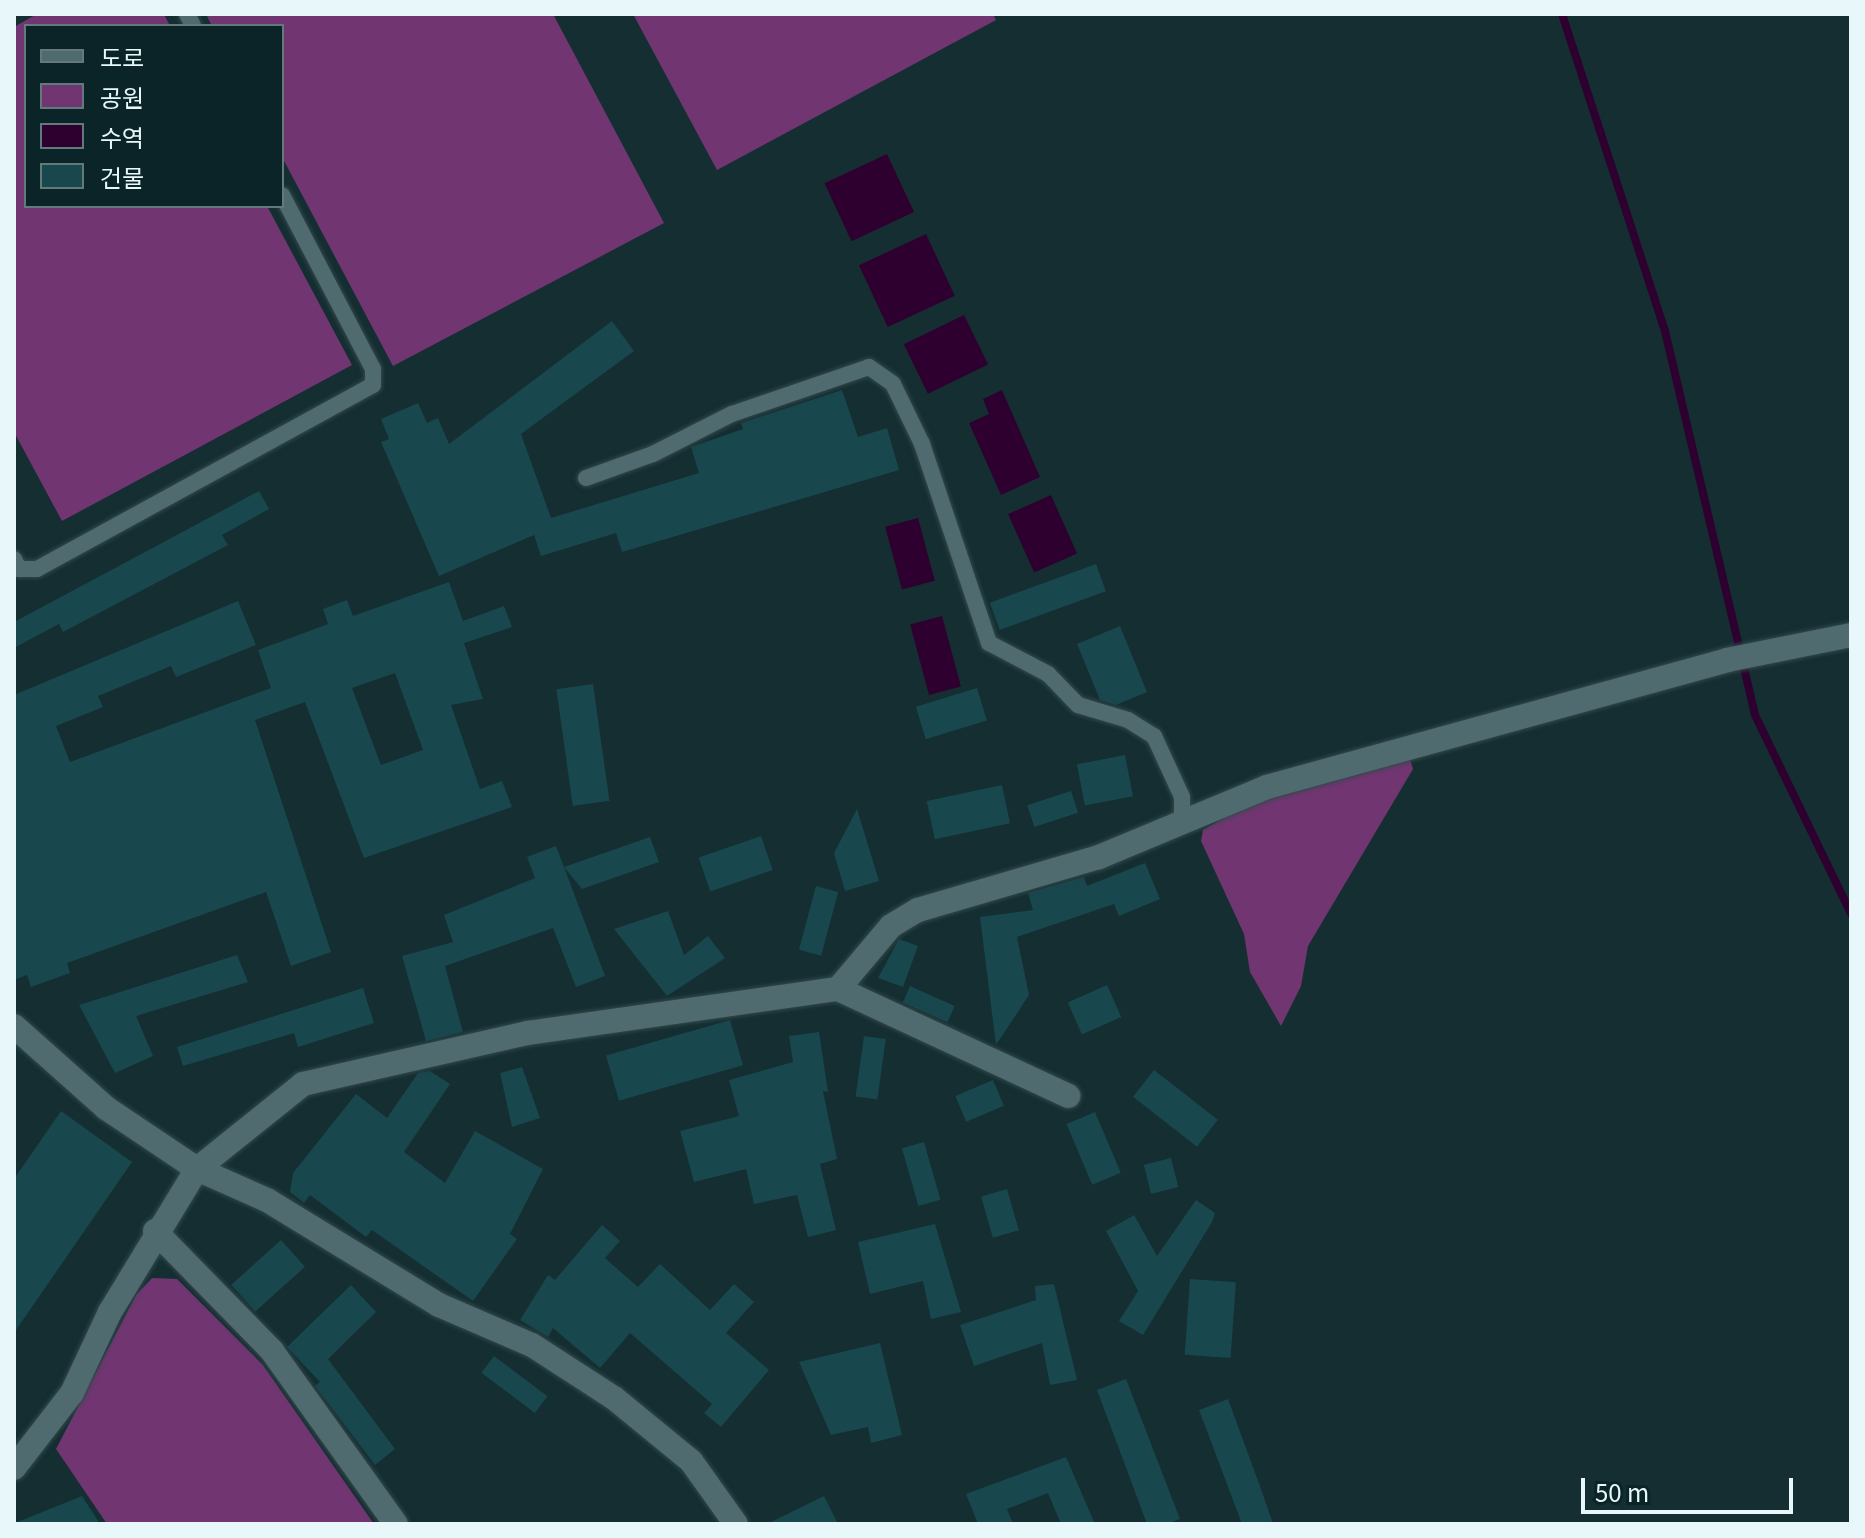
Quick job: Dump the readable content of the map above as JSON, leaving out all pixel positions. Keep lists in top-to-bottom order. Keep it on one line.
{"legend":["도로","공원","수역","건물"],"scale_bar":"50 m"}
